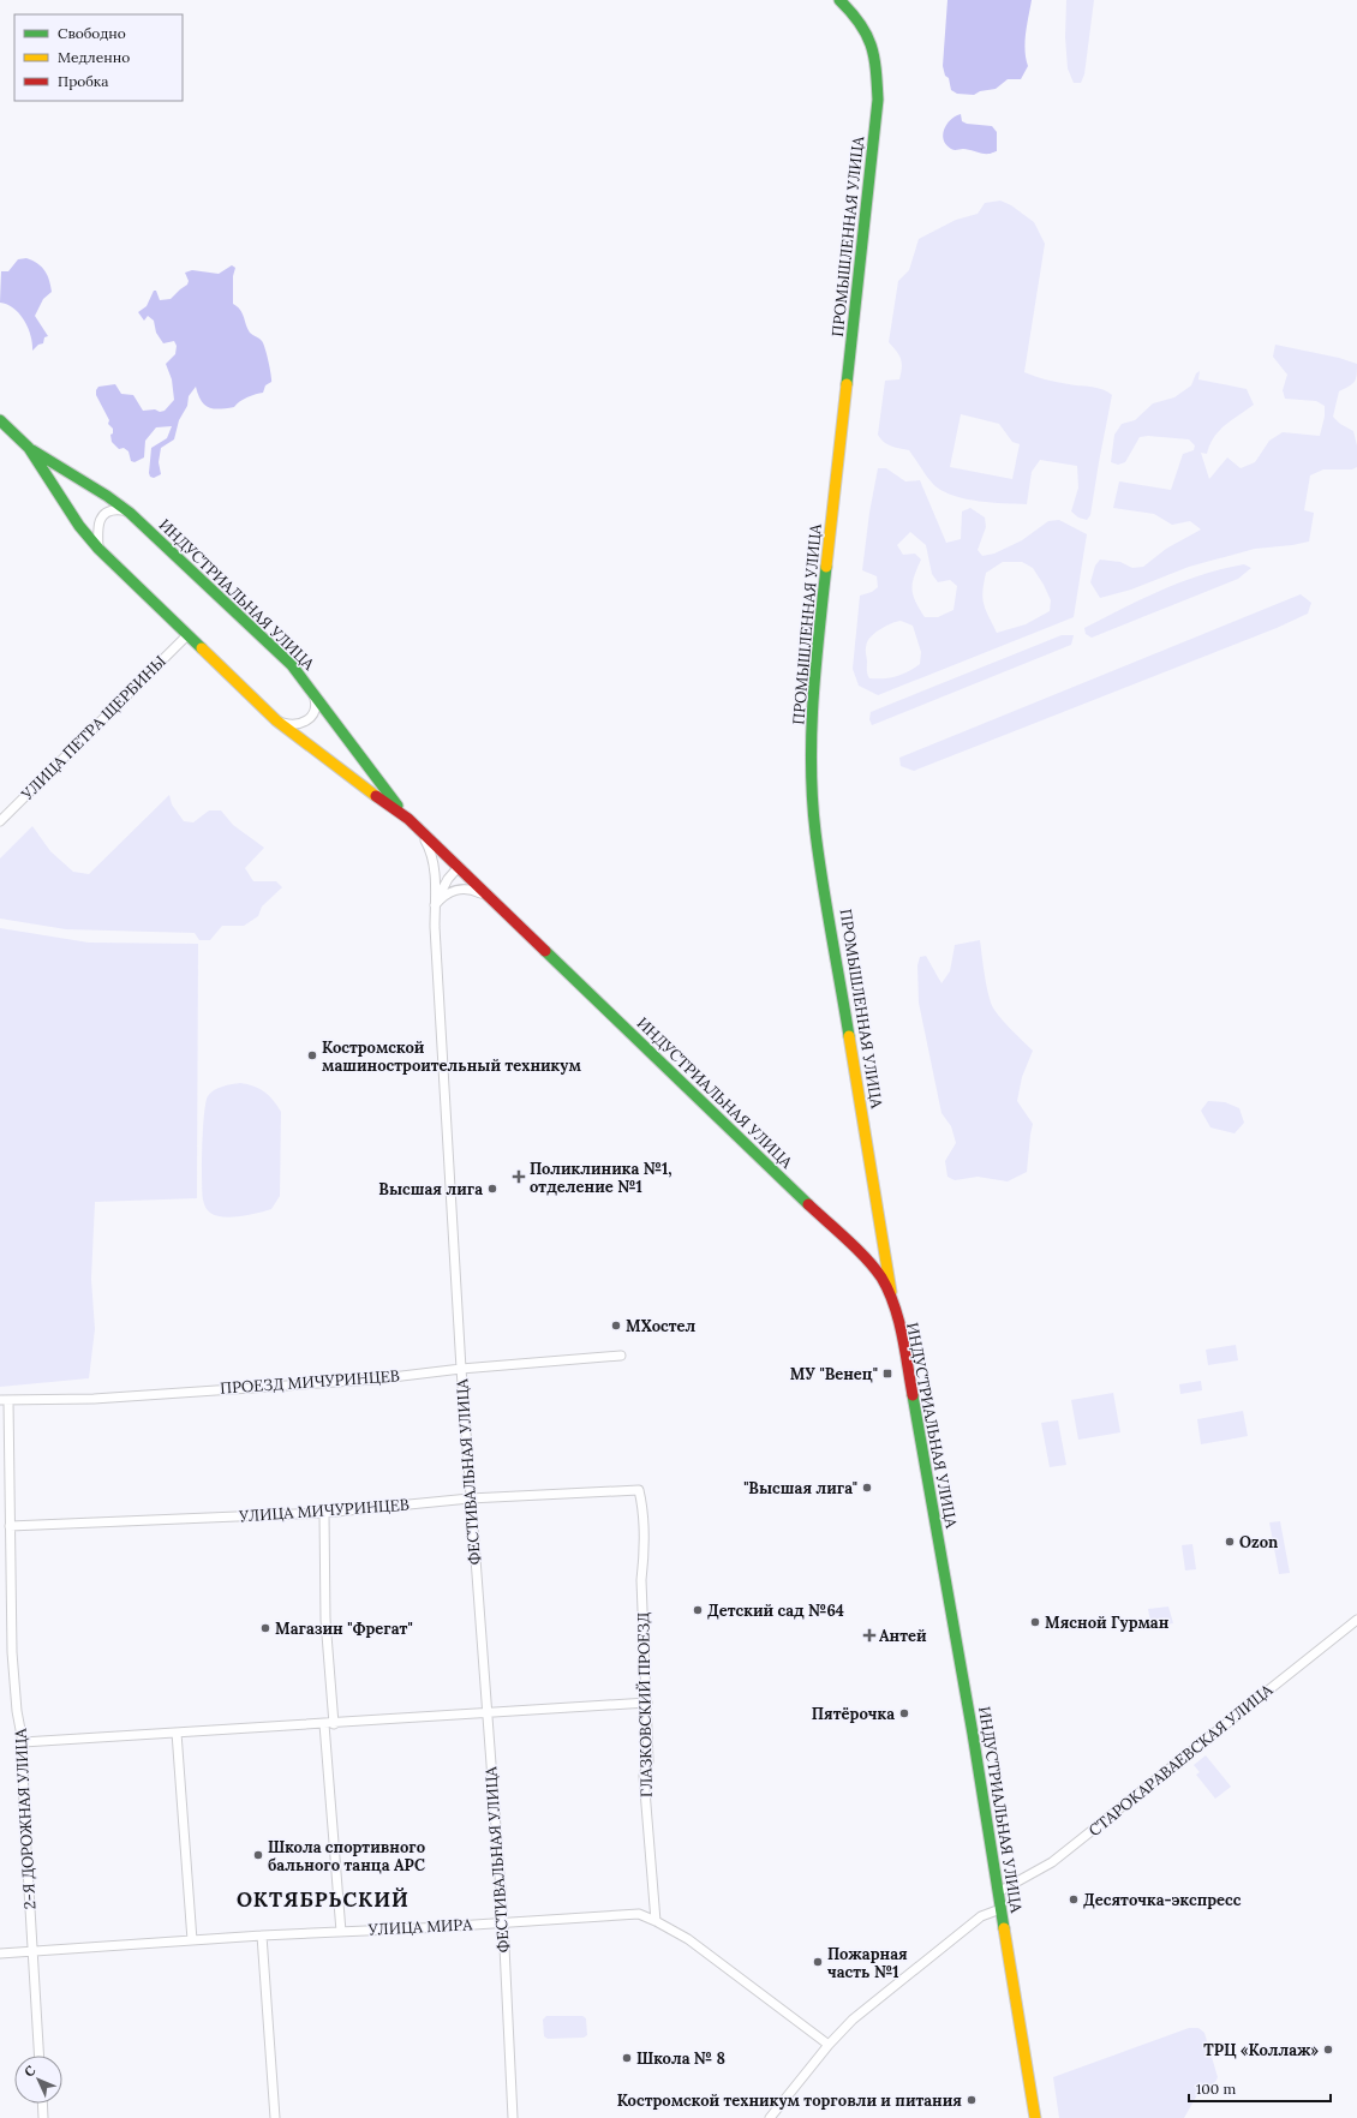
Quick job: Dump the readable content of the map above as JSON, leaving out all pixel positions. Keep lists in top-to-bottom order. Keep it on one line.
{"streets":{"main road":["ПРОМЫШЛЕННАЯ УЛИЦА","ИНДУСТРИАЛЬНАЯ УЛИЦА"],"street":["УЛИЦА ПЕТРА ЩЕРБИНЫ","ПРОЕЗД МИЧУРИНЦЕВ","ФЕСТИВАЛЬНАЯ УЛИЦА","УЛИЦА МИЧУРИНЦЕВ","ГЛАЗКОВСКИЙ ПРОЕЗД","СТАРОКАРАВАЕВСКАЯ УЛИЦА","2-Я ДОРОЖНАЯ УЛИЦА","УЛИЦА МИРА"]},"crossings":[["ПРОМЫШЛЕННАЯ УЛИЦА","ИНДУСТРИАЛЬНАЯ УЛИЦА"],["ИНДУСТРИАЛЬНАЯ УЛИЦА","УЛИЦА ПЕТРА ЩЕРБИНЫ"],["ИНДУСТРИАЛЬНАЯ УЛИЦА","ФЕСТИВАЛЬНАЯ УЛИЦА"],["ИНДУСТРИАЛЬНАЯ УЛИЦА","СТАРОКАРАВАЕВСКАЯ УЛИЦА"],["ПРОЕЗД МИЧУРИНЦЕВ","ФЕСТИВАЛЬНАЯ УЛИЦА"],["ПРОЕЗД МИЧУРИНЦЕВ","2-Я ДОРОЖНАЯ УЛИЦА"],["ФЕСТИВАЛЬНАЯ УЛИЦА","УЛИЦА МИЧУРИНЦЕВ"],["ФЕСТИВАЛЬНАЯ УЛИЦА","УЛИЦА МИРА"],["УЛИЦА МИЧУРИНЦЕВ","ГЛАЗКОВСКИЙ ПРОЕЗД"],["УЛИЦА МИЧУРИНЦЕВ","2-Я ДОРОЖНАЯ УЛИЦА"],["ГЛАЗКОВСКИЙ ПРОЕЗД","УЛИЦА МИРА"],["2-Я ДОРОЖНАЯ УЛИЦА","УЛИЦА МИРА"]],"districts":["ОКТЯБРЬСКИЙ"],"places":{"other":["Костромской машиностроительный техникум","Высшая лига","МХостел","\"Высшая лига\"","Ozon","Детский сад №64","Мясной Гурман","Магазин \"Фрегат\"","Пятёрочка","Школа спортивного бального танца АРС","Десяточка-экспресс","Пожарная часть №1","ТРЦ «Коллаж»","Школа № 8","Костромской техникум торговли и питания"],"health":["Поликлиника №1, отделение №1","Антей"],"transit":["МУ \"Венец\""]},"legend":["Свободно","Медленно","Пробка"],"scale_bar":"100 m","north":"top left"}
